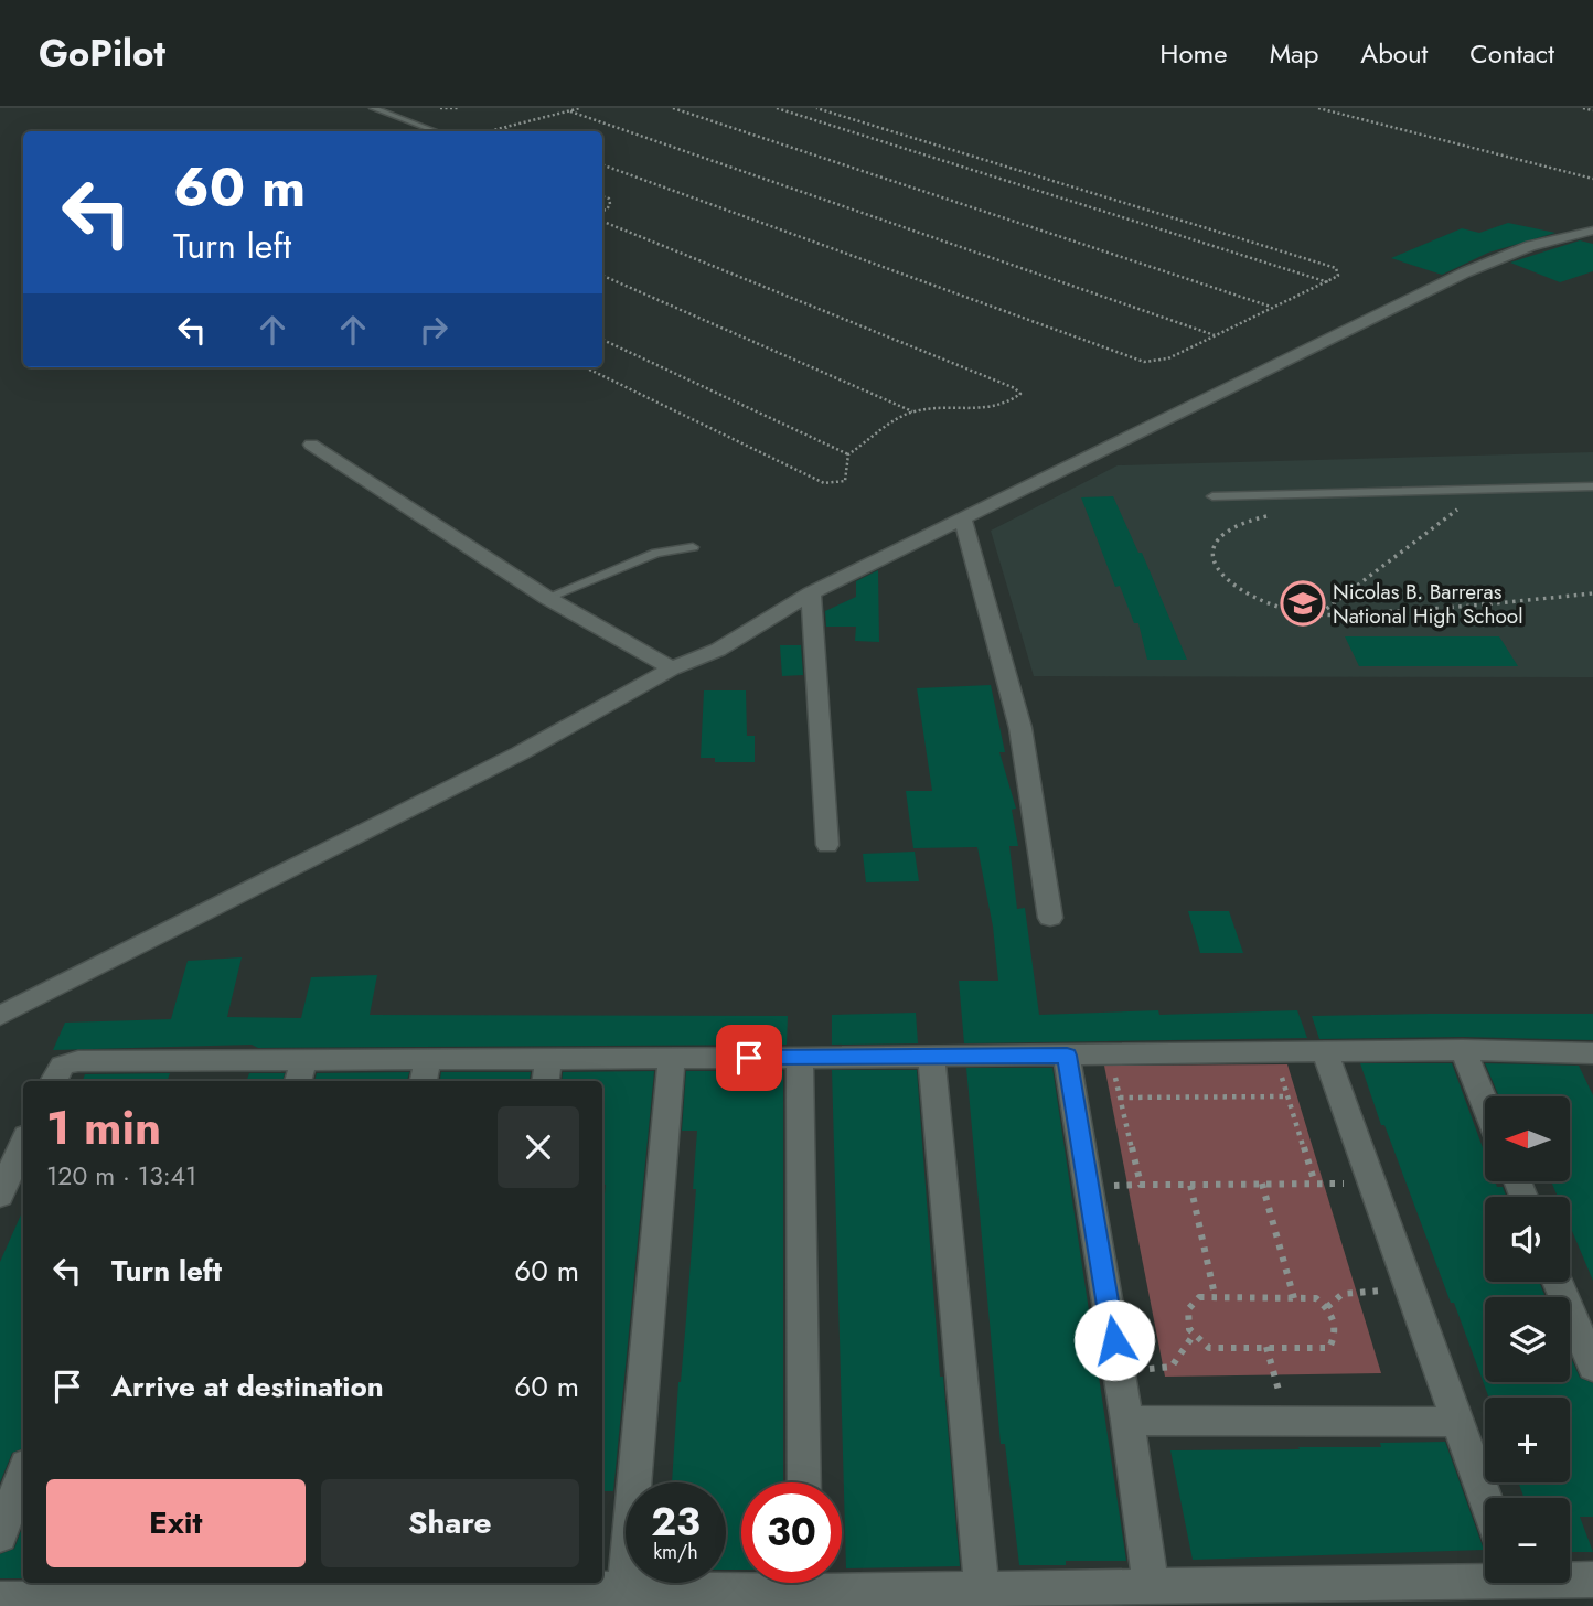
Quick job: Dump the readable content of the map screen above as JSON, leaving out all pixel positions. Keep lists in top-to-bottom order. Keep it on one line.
{"places":{"school or university":["Nicolas B. Barreras National High School"]},"north":"left","page":{"header":"GoPilot","nav":["Home","Map","About","Contact"],"turn":["60 m","Turn left"],"heading":["1 min","120 m · 13:41"],"map_buttons":["+","−"],"list":[{"name":"Turn left","value":"60 m"},{"name":"Arrive at destination","value":"60 m"}],"buttons":["Exit","Share"],"speed":"23 km/h","limit":"30"}}
